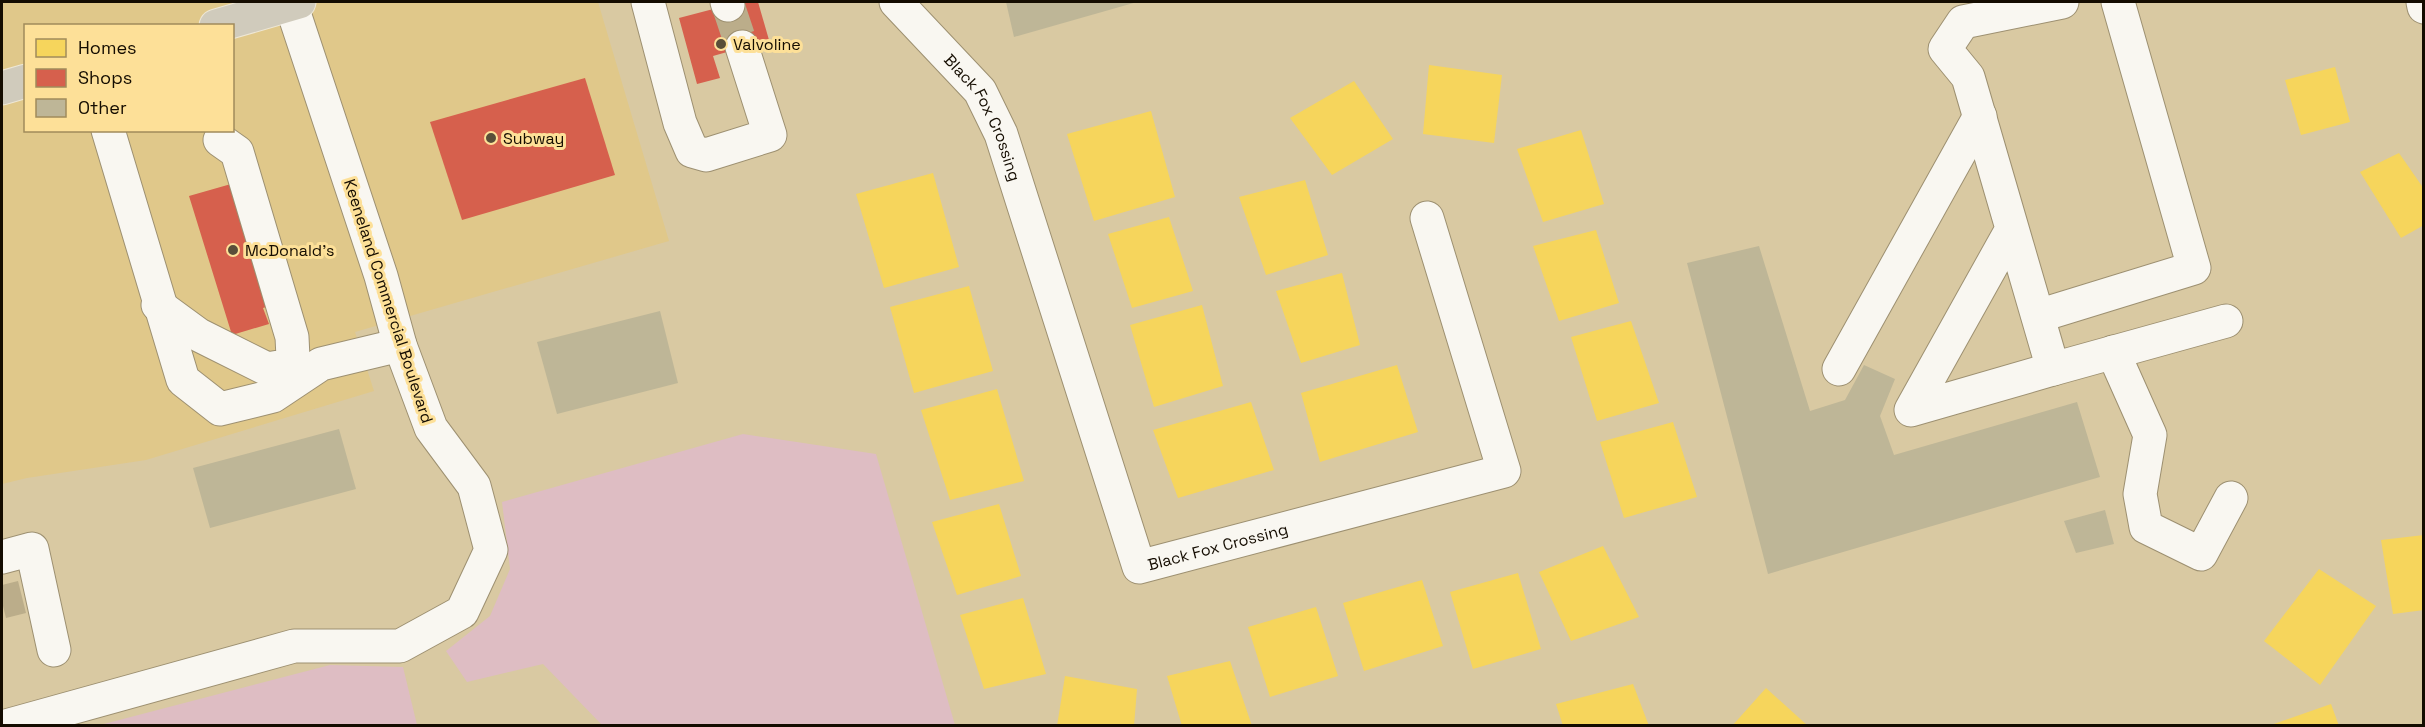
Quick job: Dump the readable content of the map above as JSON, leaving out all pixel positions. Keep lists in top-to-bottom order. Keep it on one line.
{"streets":{"street":["Black Fox Crossing","Keeneland Commercial Boulevard"]},"places":["Valvoline","Subway","McDonald's"],"legend":["Homes","Shops","Other"]}
